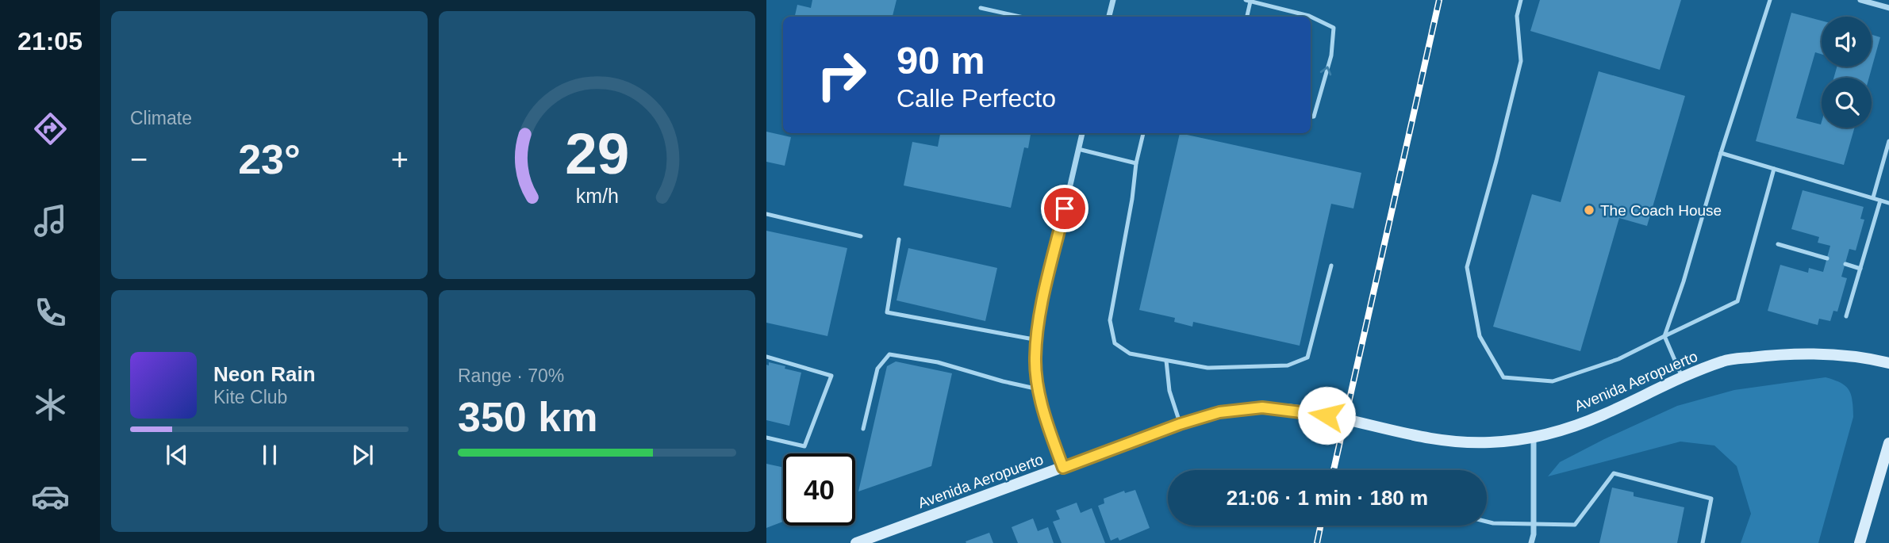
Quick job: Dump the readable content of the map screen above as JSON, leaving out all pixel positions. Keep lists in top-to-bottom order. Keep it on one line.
{"streets":{"street":["Avenida Aeropuerto"]},"places":["The Coach House"],"page":{"tabs":"21:05","tile":["Climate",["Range · 70%","350 km"]],"turn":["90 m","Calle Perfecto"],"heat":["−","23°","+"],"song":["Neon Rain","Kite Club"],"limit":"40","trip":"21:06 · 1 min · 180 m","gauge":["29","km/h"]}}
